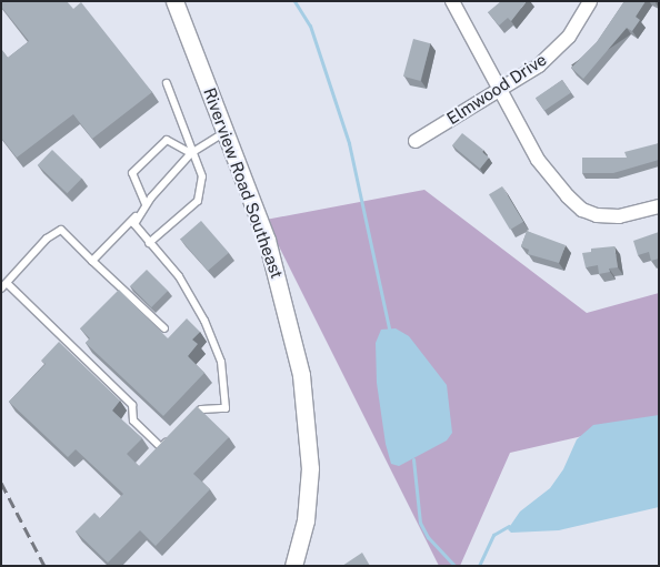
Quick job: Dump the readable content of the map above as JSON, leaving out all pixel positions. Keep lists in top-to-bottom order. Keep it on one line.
{"streets":{"street":["Elmwood Drive","Riverview Road Southeast"]}}
